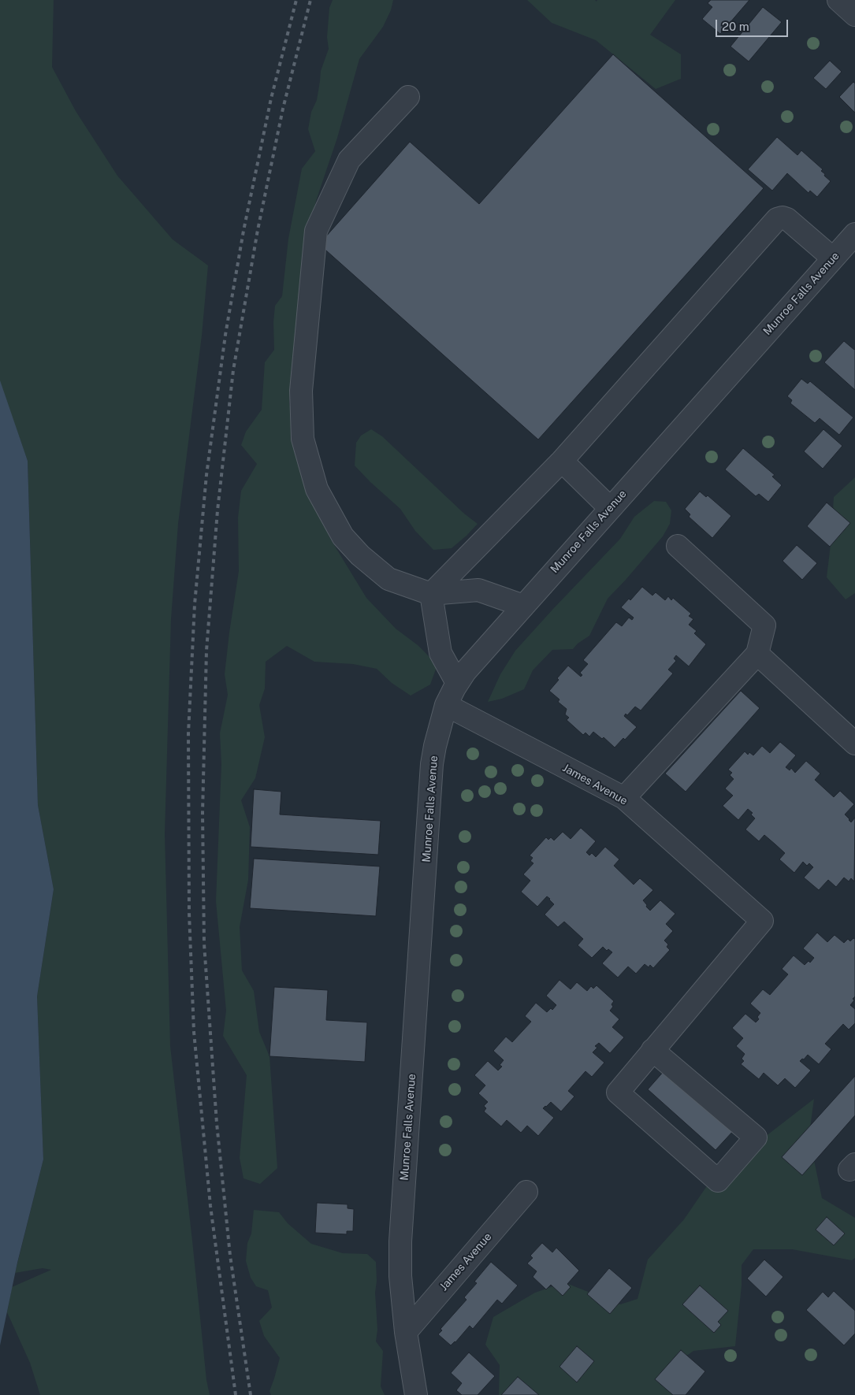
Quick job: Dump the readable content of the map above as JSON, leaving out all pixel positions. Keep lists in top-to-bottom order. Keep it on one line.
{"streets":{"street":["Munroe Falls Avenue","James Avenue"]},"crossings":[["Munroe Falls Avenue","James Avenue"]],"scale_bar":"20 m"}
